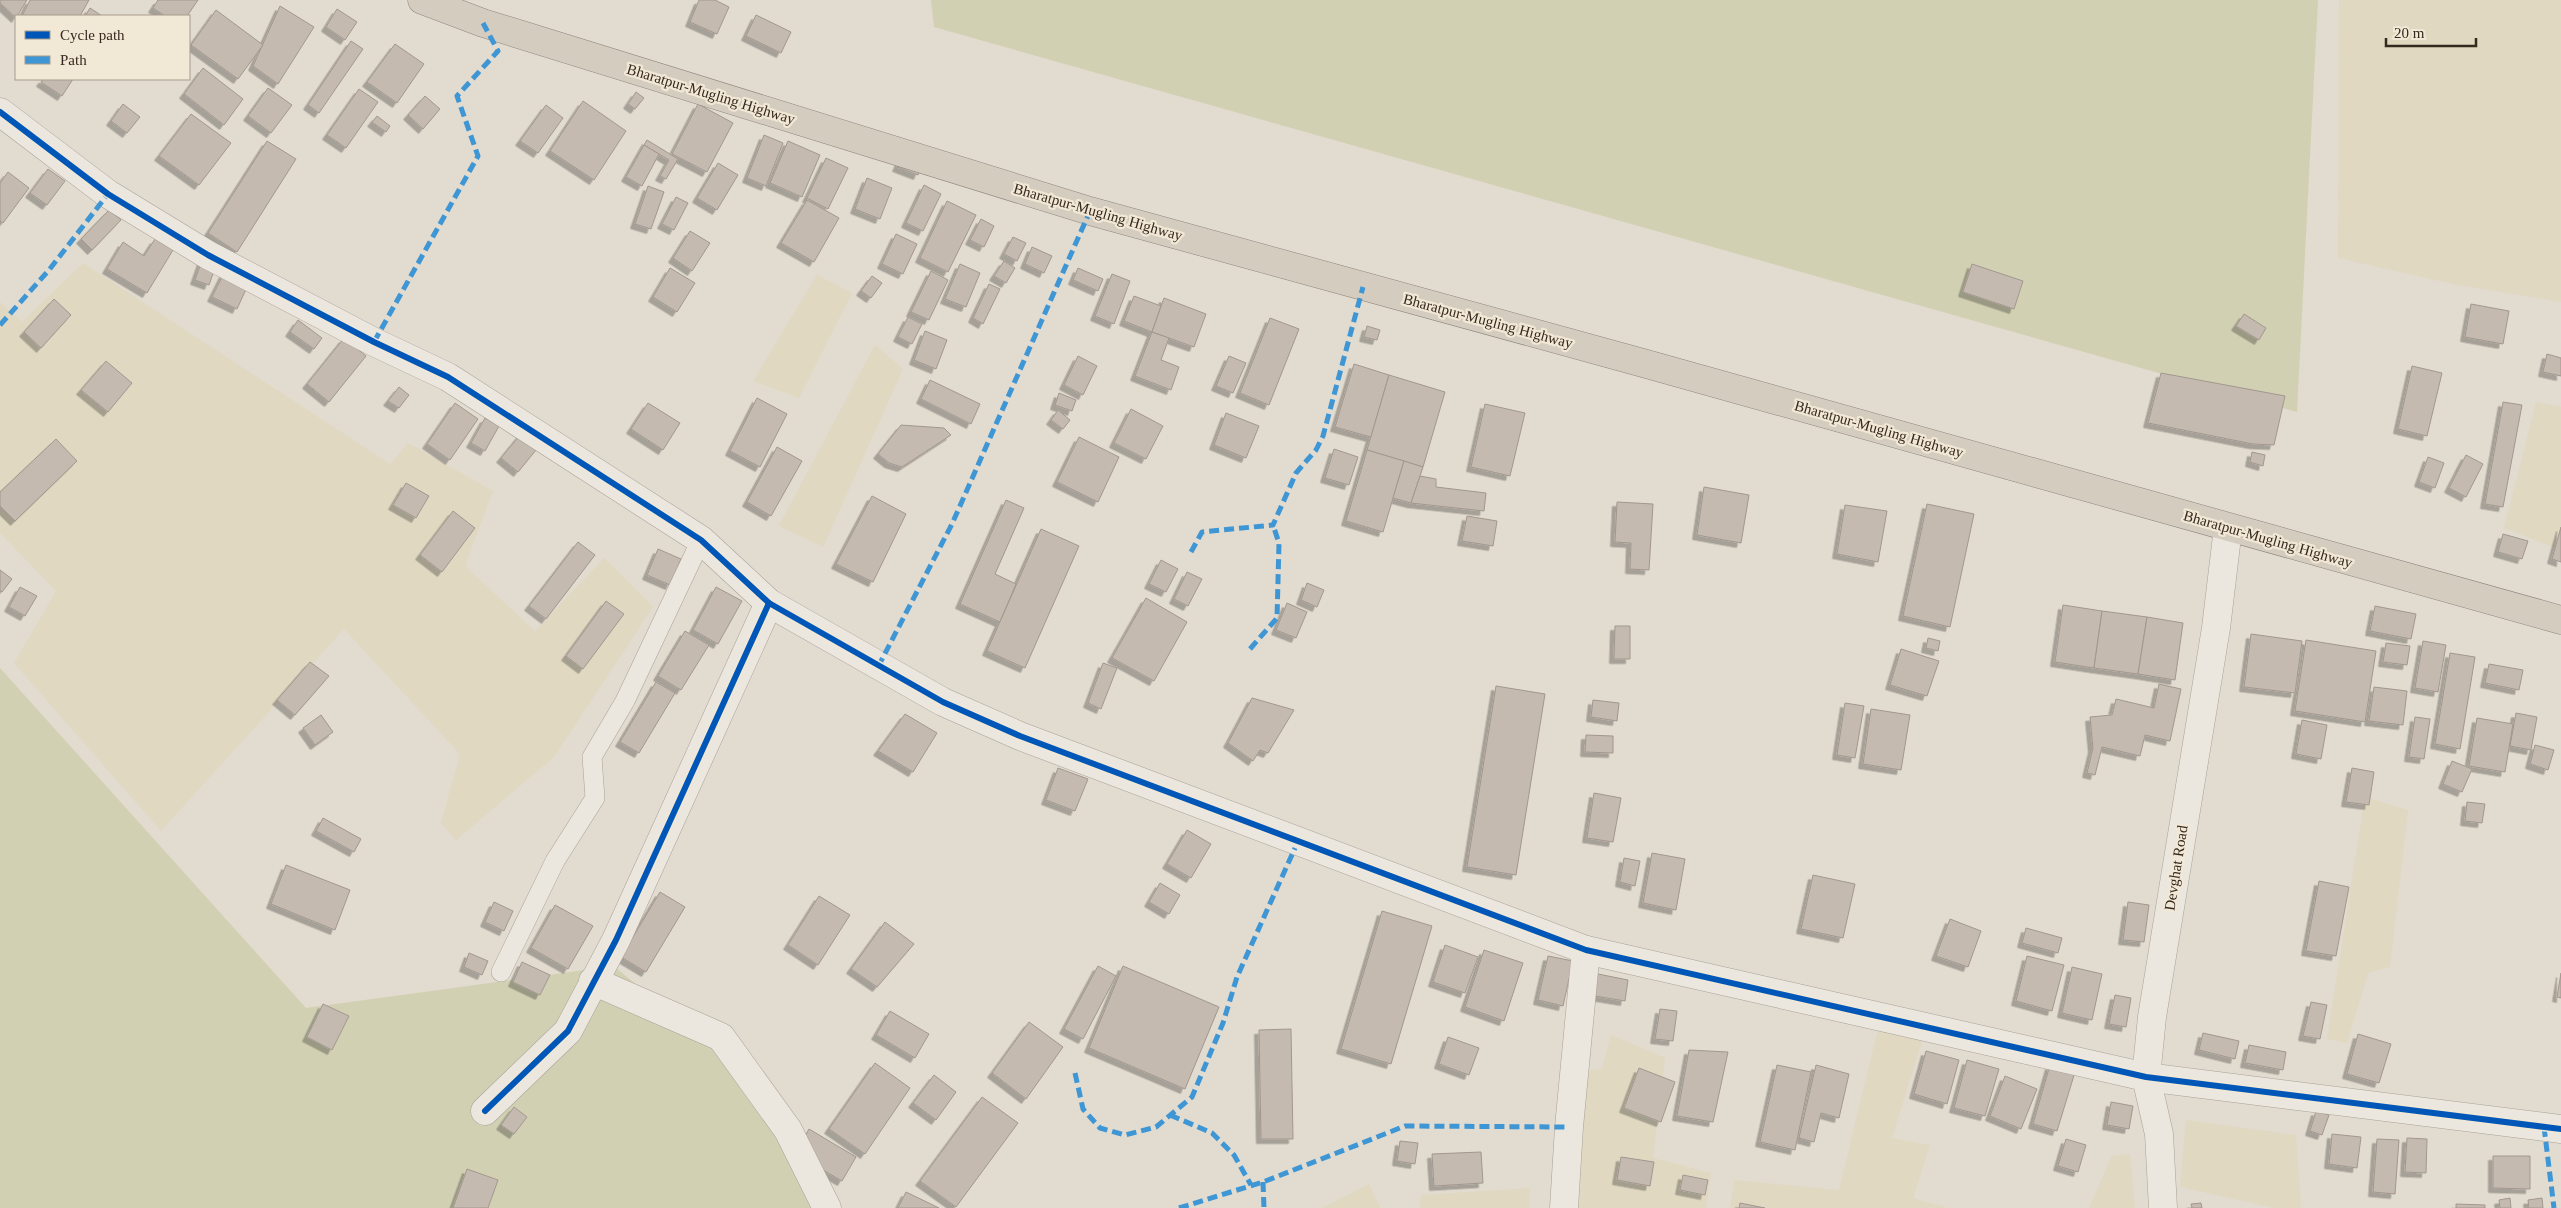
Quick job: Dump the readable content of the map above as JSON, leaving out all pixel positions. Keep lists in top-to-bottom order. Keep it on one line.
{"streets":{"highway":["Bharatpur-Mugling Highway"],"street":["Devghat Road"]},"crossings":[["Bharatpur-Mugling Highway","Devghat Road"]],"legend":["Cycle path","Path"],"scale_bar":"20 m"}
